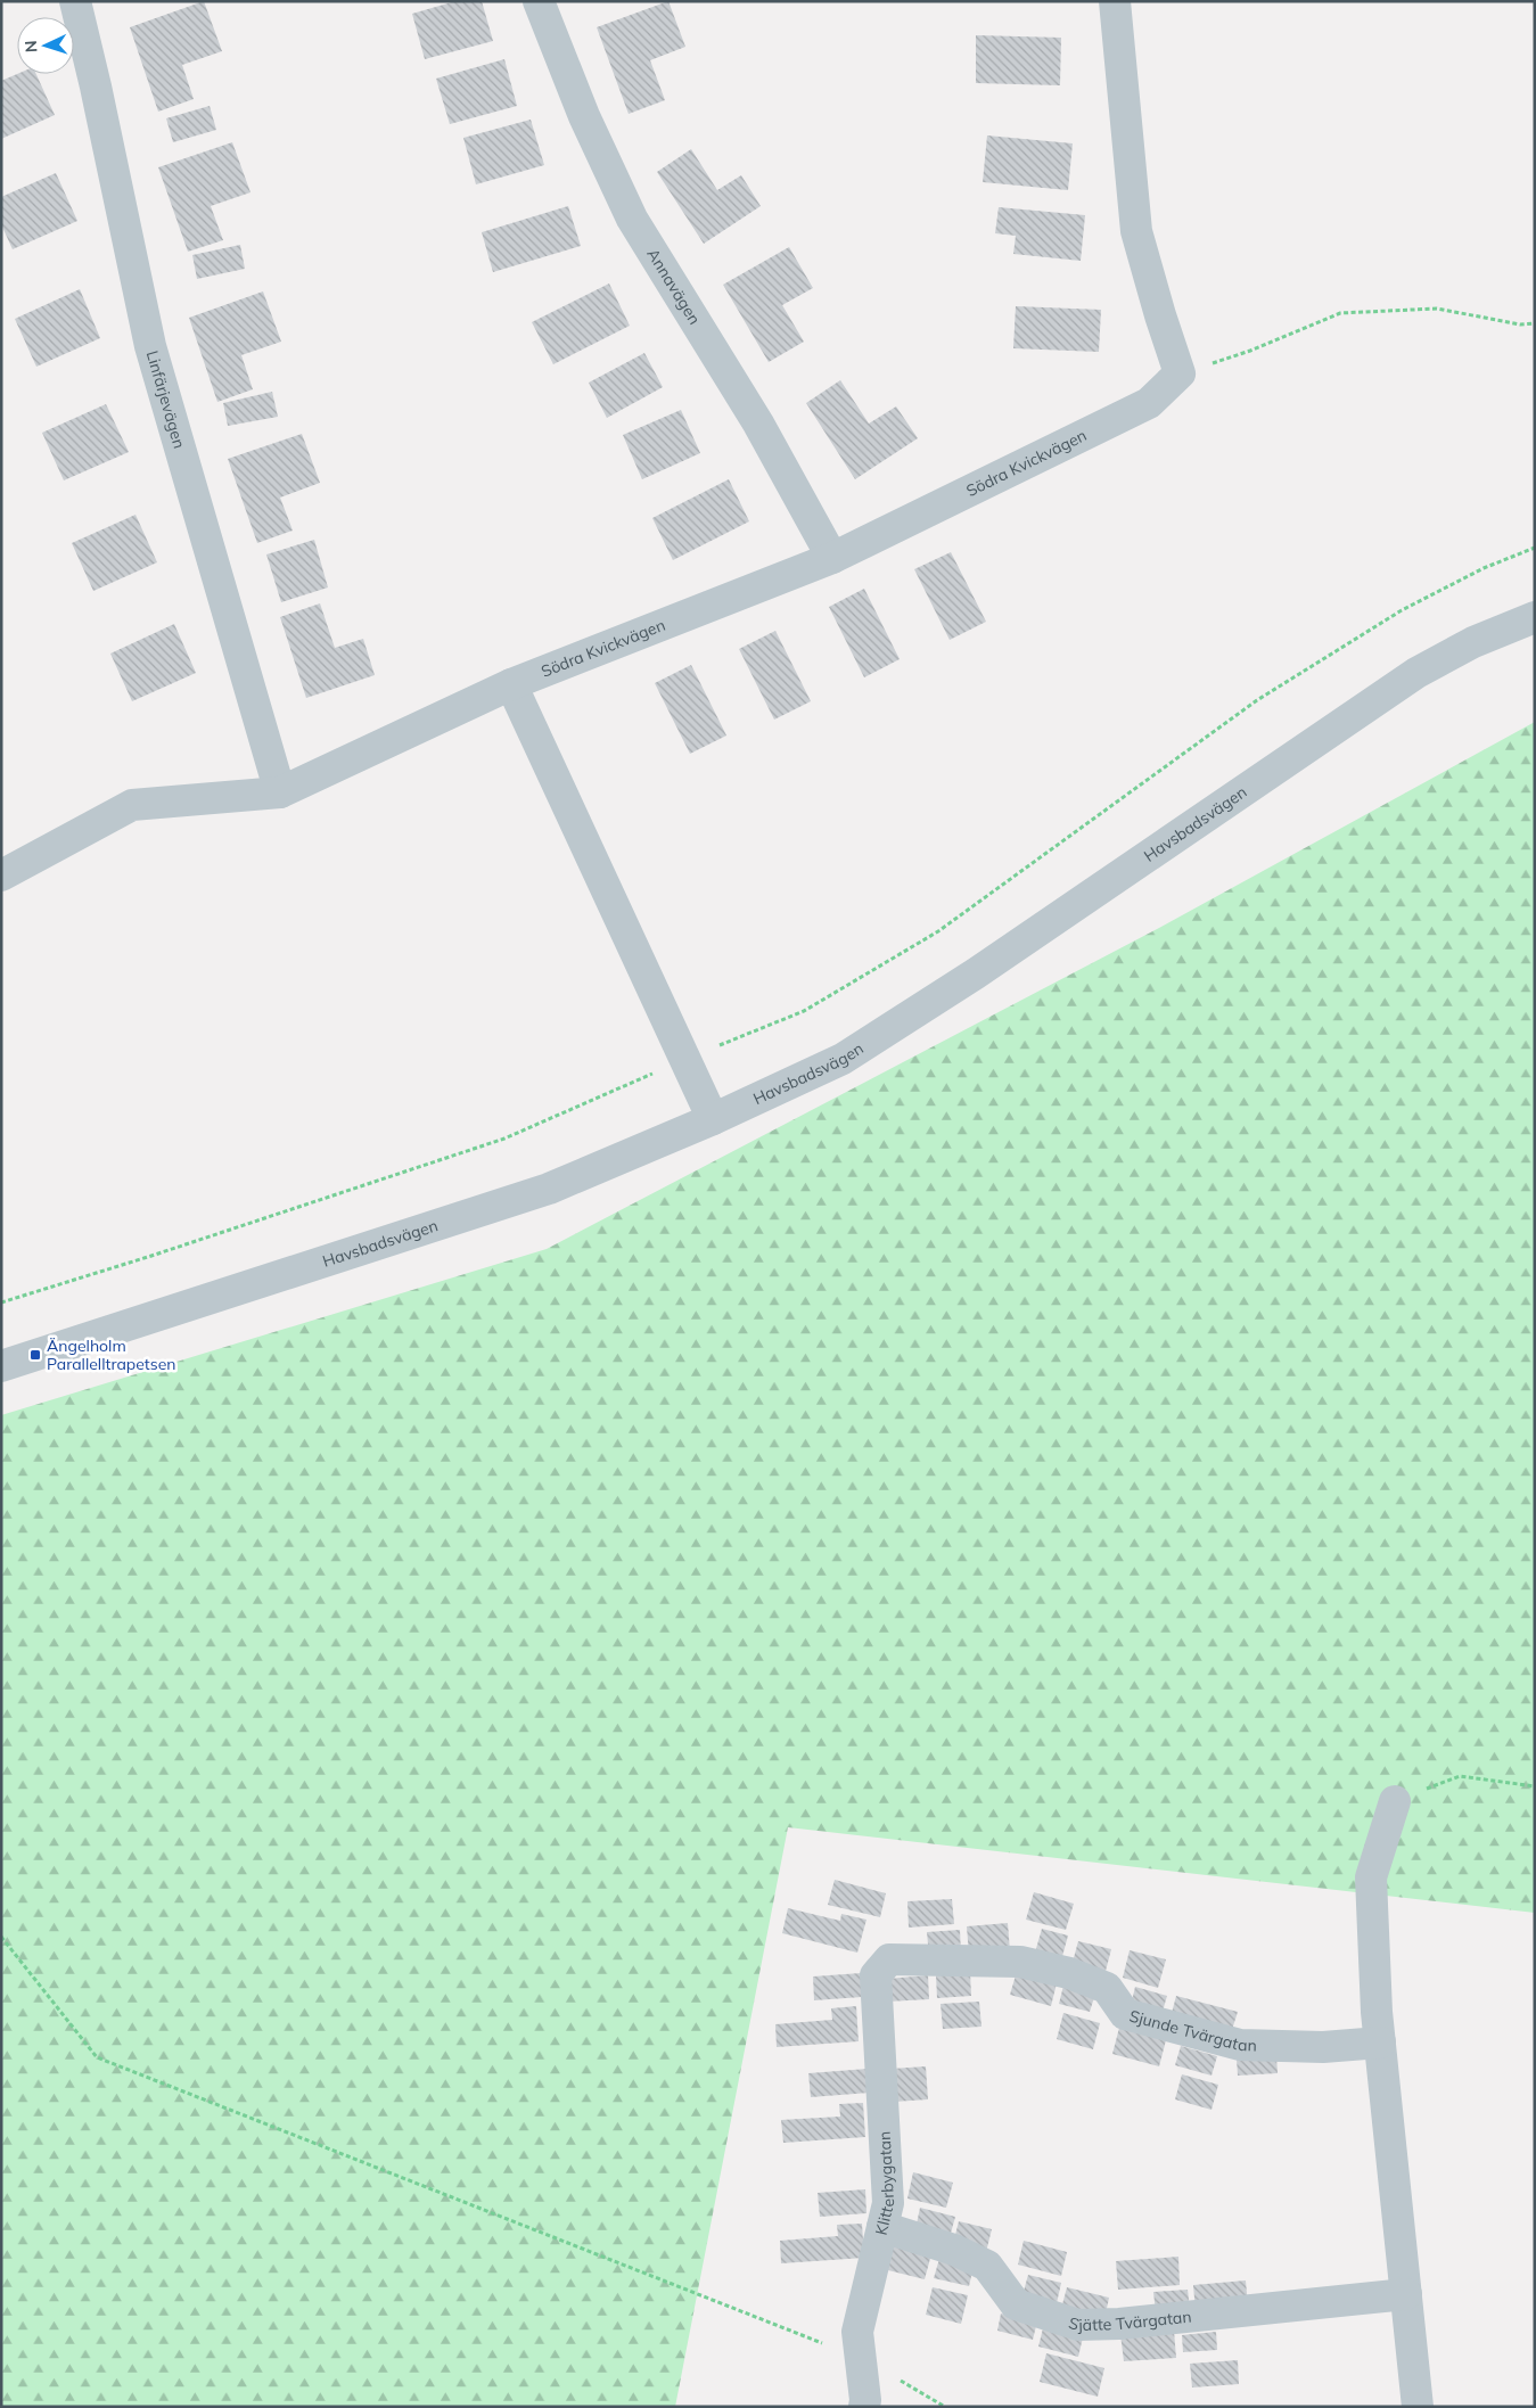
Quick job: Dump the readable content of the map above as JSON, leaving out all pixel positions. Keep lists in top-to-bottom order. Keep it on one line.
{"streets":{"street":["Annavägen","Linfärjevägen","Södra Kvickvägen","Havsbadsvägen","Sjunde Tvärgatan","Klitterbygatan","Sjätte Tvärgatan"]},"crossings":[["Annavägen","Södra Kvickvägen"],["Linfärjevägen","Södra Kvickvägen"],["Sjunde Tvärgatan","Klitterbygatan"],["Klitterbygatan","Sjätte Tvärgatan"]],"places":{"transit":["Ängelholm Parallelltrapetsen"]},"north":"left"}
